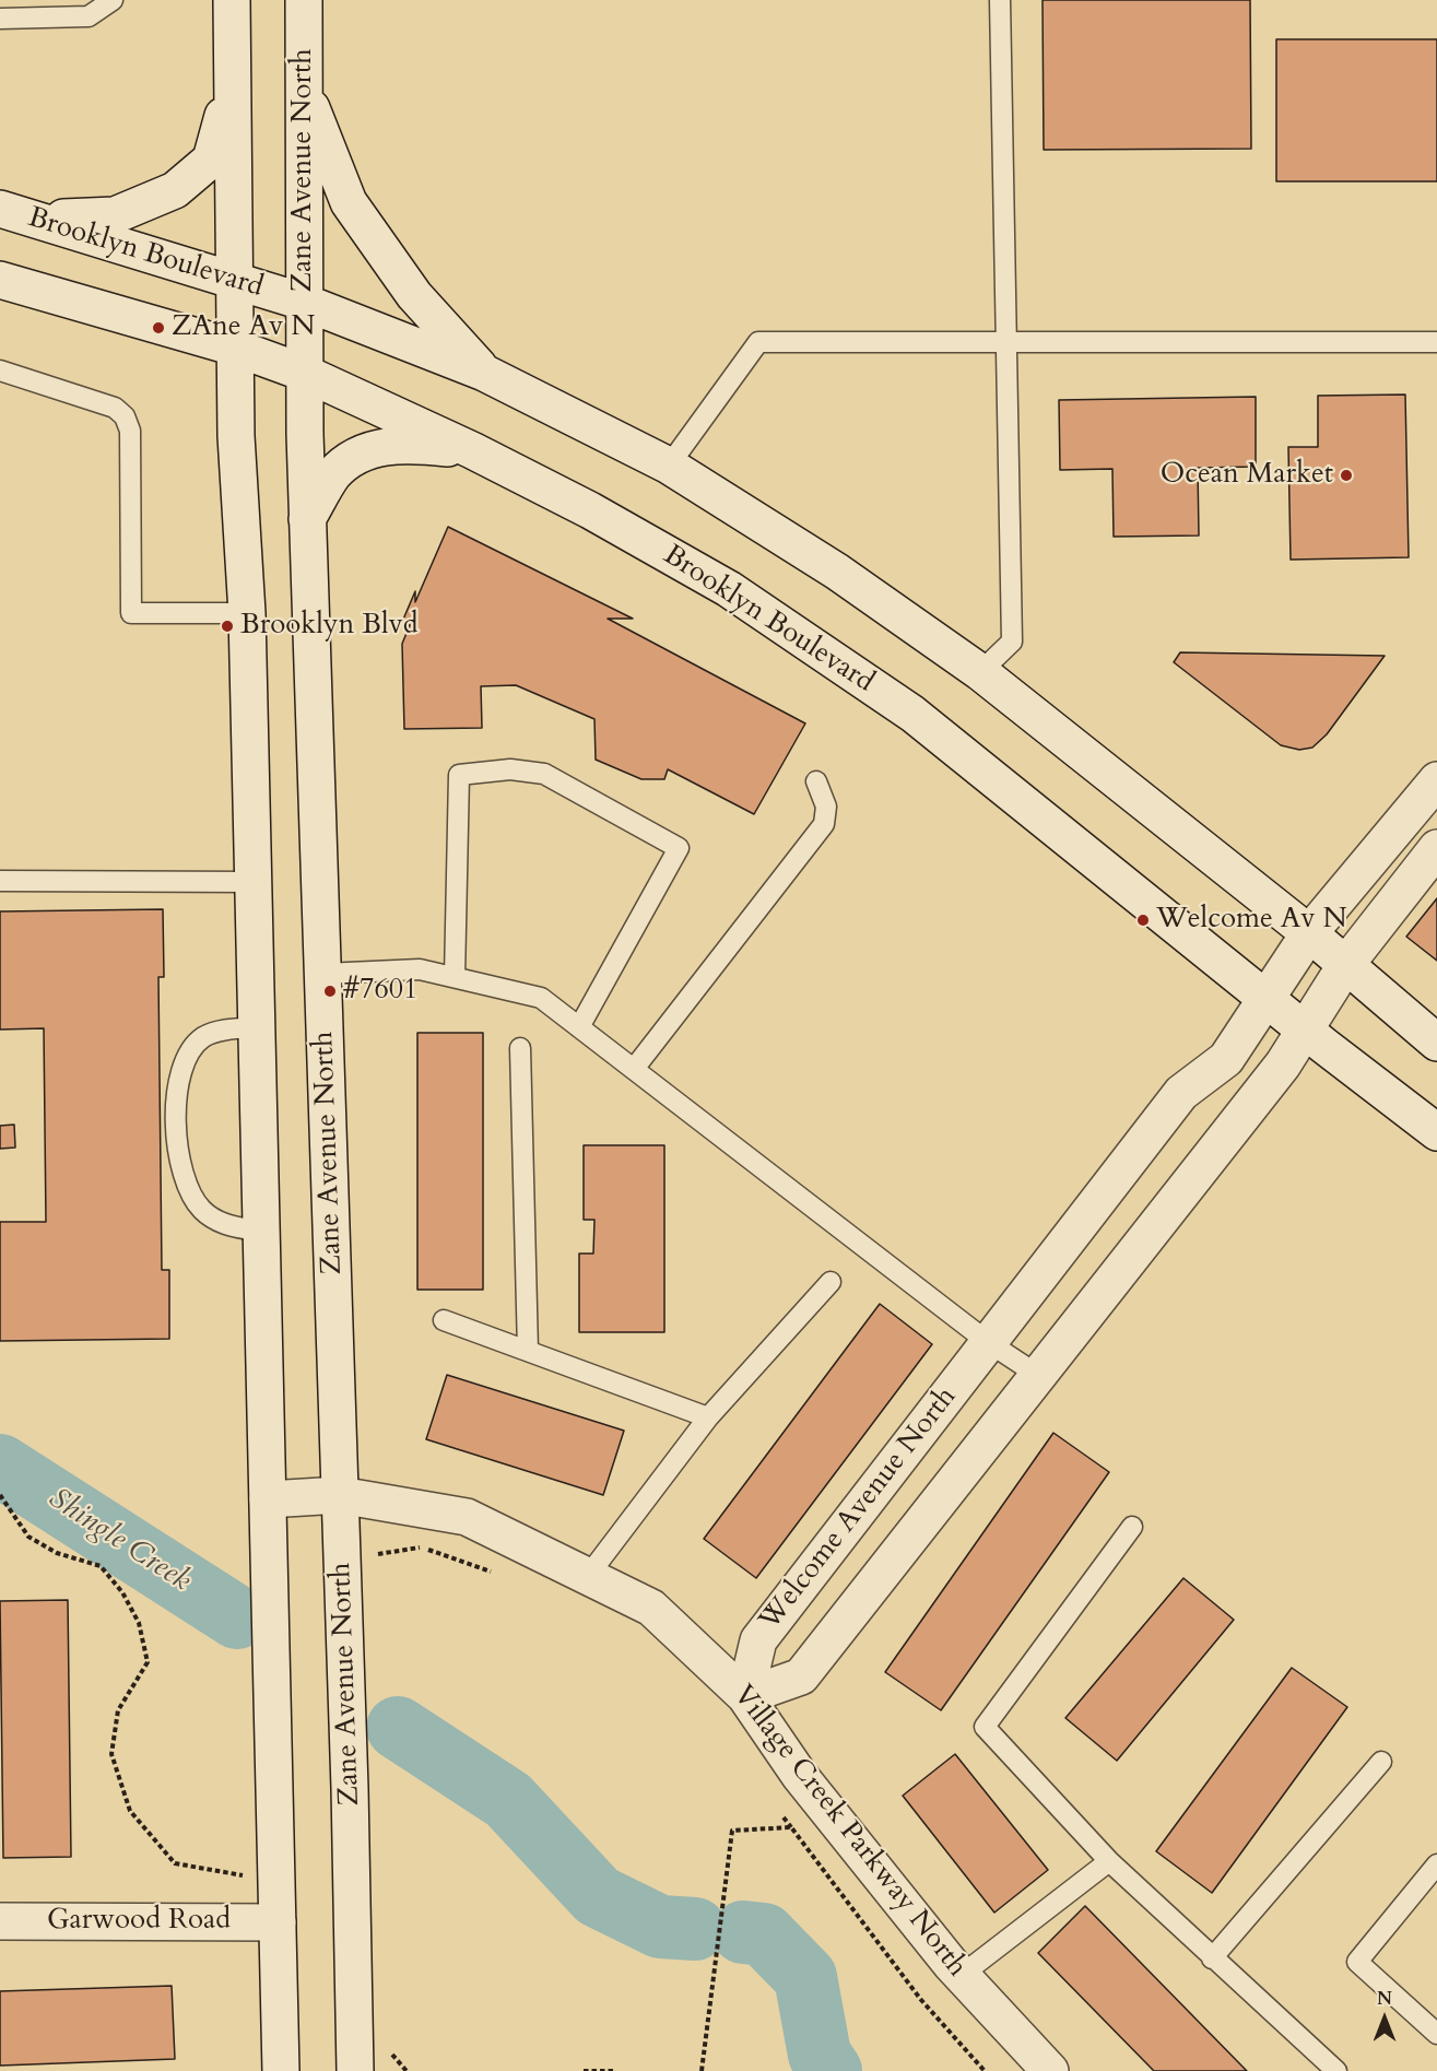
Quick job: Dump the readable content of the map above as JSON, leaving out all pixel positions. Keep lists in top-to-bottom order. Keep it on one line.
{"streets":{"street":["Zane Avenue North","Brooklyn Boulevard","Welcome Avenue North","Village Creek Parkway North","Garwood Road"]},"crossings":[["Zane Avenue North","Brooklyn Boulevard"],["Zane Avenue North","Village Creek Parkway North"],["Brooklyn Boulevard","Welcome Avenue North"],["Welcome Avenue North","Village Creek Parkway North"]],"water":["Shingle Creek"],"places":["ZAne Av N","Ocean Market","Brooklyn Blvd","Welcome Av N","#7601"],"north":"top"}
